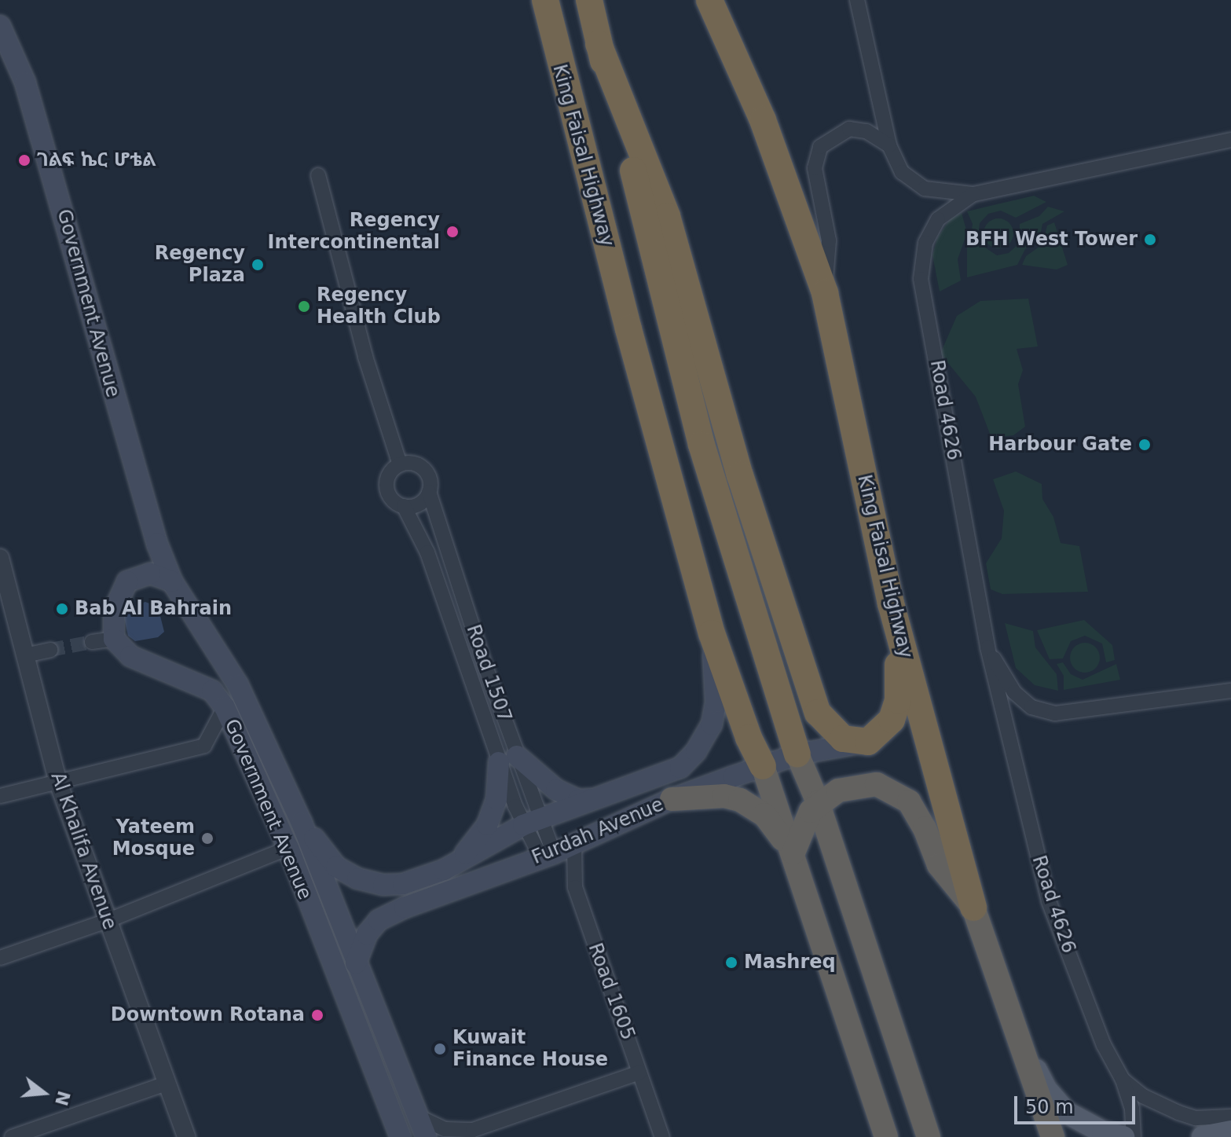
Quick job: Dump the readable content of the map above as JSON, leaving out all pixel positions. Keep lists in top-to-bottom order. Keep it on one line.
{"streets":{"highway":["King Faisal Highway"],"main road":["Government Avenue","Furdah Avenue"],"street":["Road 4626","Road 1507","Al Khalifa Avenue","Road 1605"]},"crossings":[["King Faisal Highway","Furdah Avenue"],["Government Avenue","Furdah Avenue"],["Road 1507","Furdah Avenue"],["Furdah Avenue","Road 1605"]],"places":["ገልፍ ኬር ሆቴል","Regency Intercontinental","BFH West Tower","Regency Plaza","Regency Health Club","Harbour Gate","Bab Al Bahrain","Yateem Mosque","Mashreq","Downtown Rotana","Kuwait Finance House"],"scale_bar":"50 m","north":"right"}
